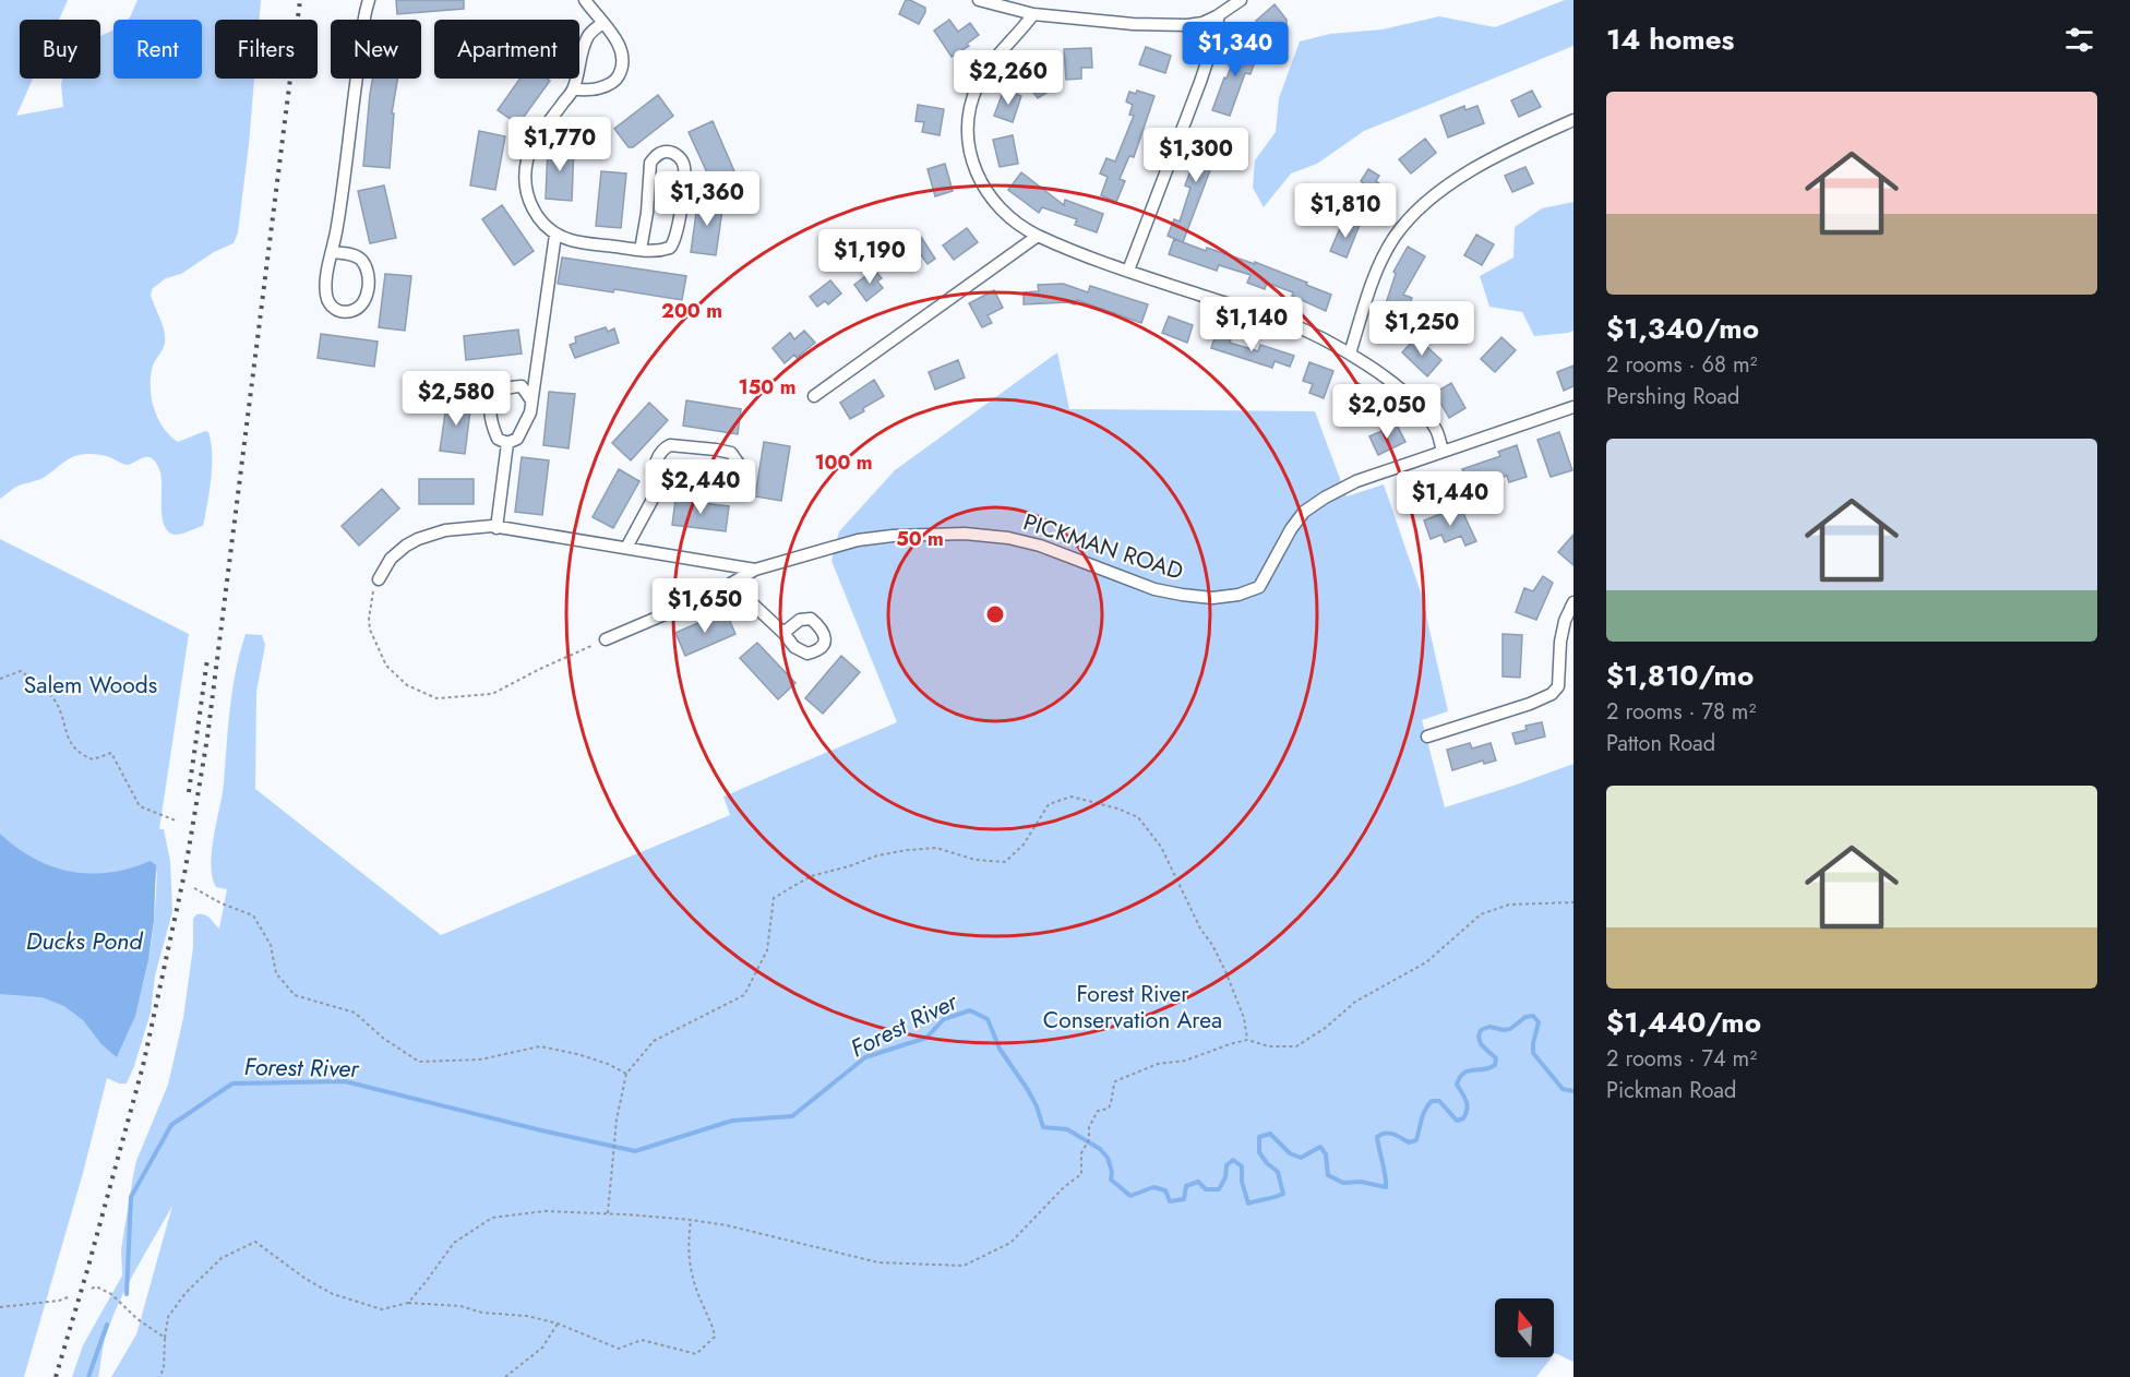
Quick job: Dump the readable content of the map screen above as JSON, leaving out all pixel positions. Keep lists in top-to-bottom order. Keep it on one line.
{"streets":{"street":["PICKMAN ROAD"]},"water":["Ducks Pond","Forest River"],"parks":["Salem Woods","Forest River Conservation Area"],"north":"top","page":{"heading":"14 homes","chip":["Buy","Rent","Filters","New","Apartment"],"price":["$1,340","$2,260","$1,770","$1,300","$1,360","$1,810","$1,190","$1,140","$1,250","$2,580","$2,050","$2,440","$1,440","$1,650"],"list":[{"name":"$1,340/mo","note":"2 rooms · 68 m² · Pershing Road"},{"name":"$1,810/mo","note":"2 rooms · 78 m² · Patton Road"},{"name":"$1,440/mo","note":"2 rooms · 74 m² · Pickman Road"}]},"rings":["200 m","150 m","100 m","50 m"]}
